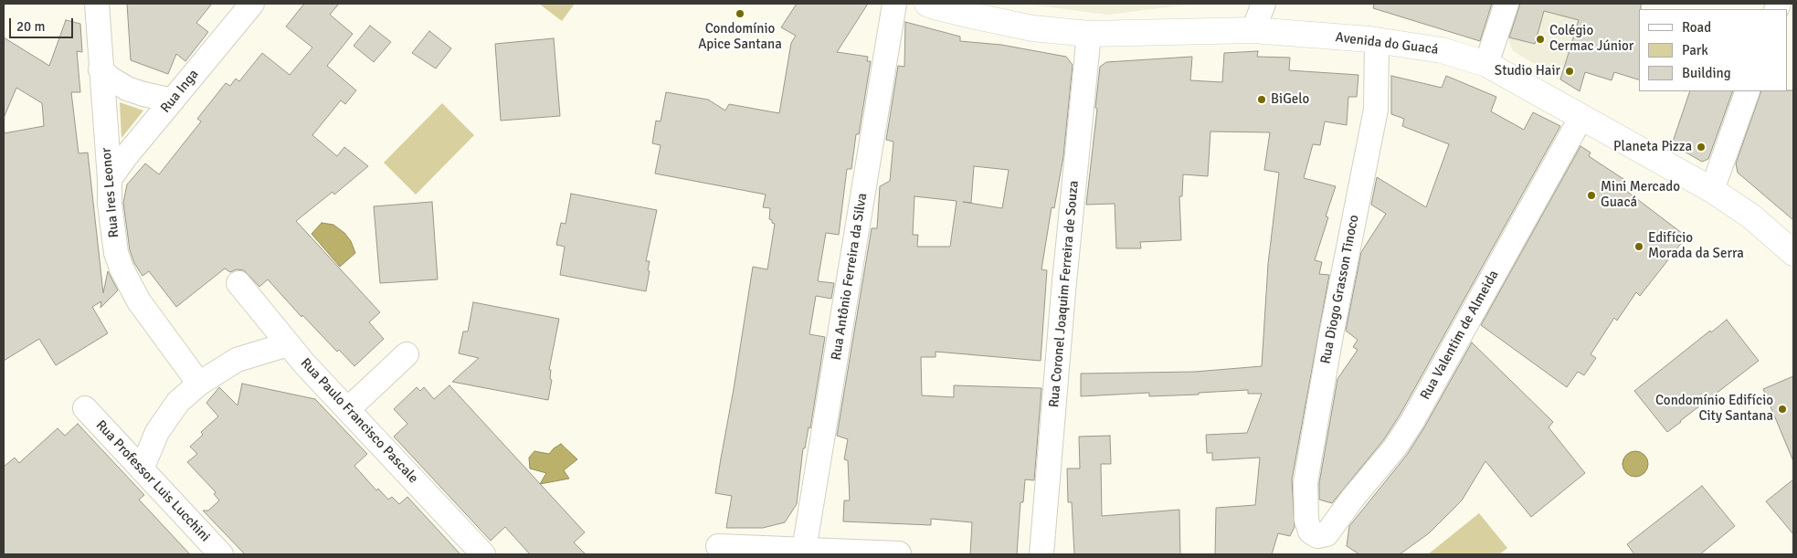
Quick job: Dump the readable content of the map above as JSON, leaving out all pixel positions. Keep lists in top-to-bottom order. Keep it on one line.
{"streets":{"street":["Avenida do Guacá","Rua Inga","Rua Ires Leonor","Rua Antônio Ferreira da Silva","Rua Diogo Grasson Tinoco","Rua Coronel Joaquim Ferreira de Souza","Rua Valentim de Almeida","Rua Paulo Francisco Pascale","Rua Professor Luis Lucchini"]},"crossings":[["Avenida do Guacá","Rua Diogo Grasson Tinoco"],["Avenida do Guacá","Rua Coronel Joaquim Ferreira de Souza"],["Avenida do Guacá","Rua Valentim de Almeida"],["Rua Inga","Rua Ires Leonor"],["Rua Diogo Grasson Tinoco","Rua Valentim de Almeida"]],"places":["Condomínio Apice Santana","Colégio Cermac Júnior","Studio Hair","BiGelo","Planeta Pizza","Mini Mercado Guacá","Edifício Morada da Serra","Condomínio Edifício City Santana"],"legend":["Road","Park","Building"],"scale_bar":"20 m"}
